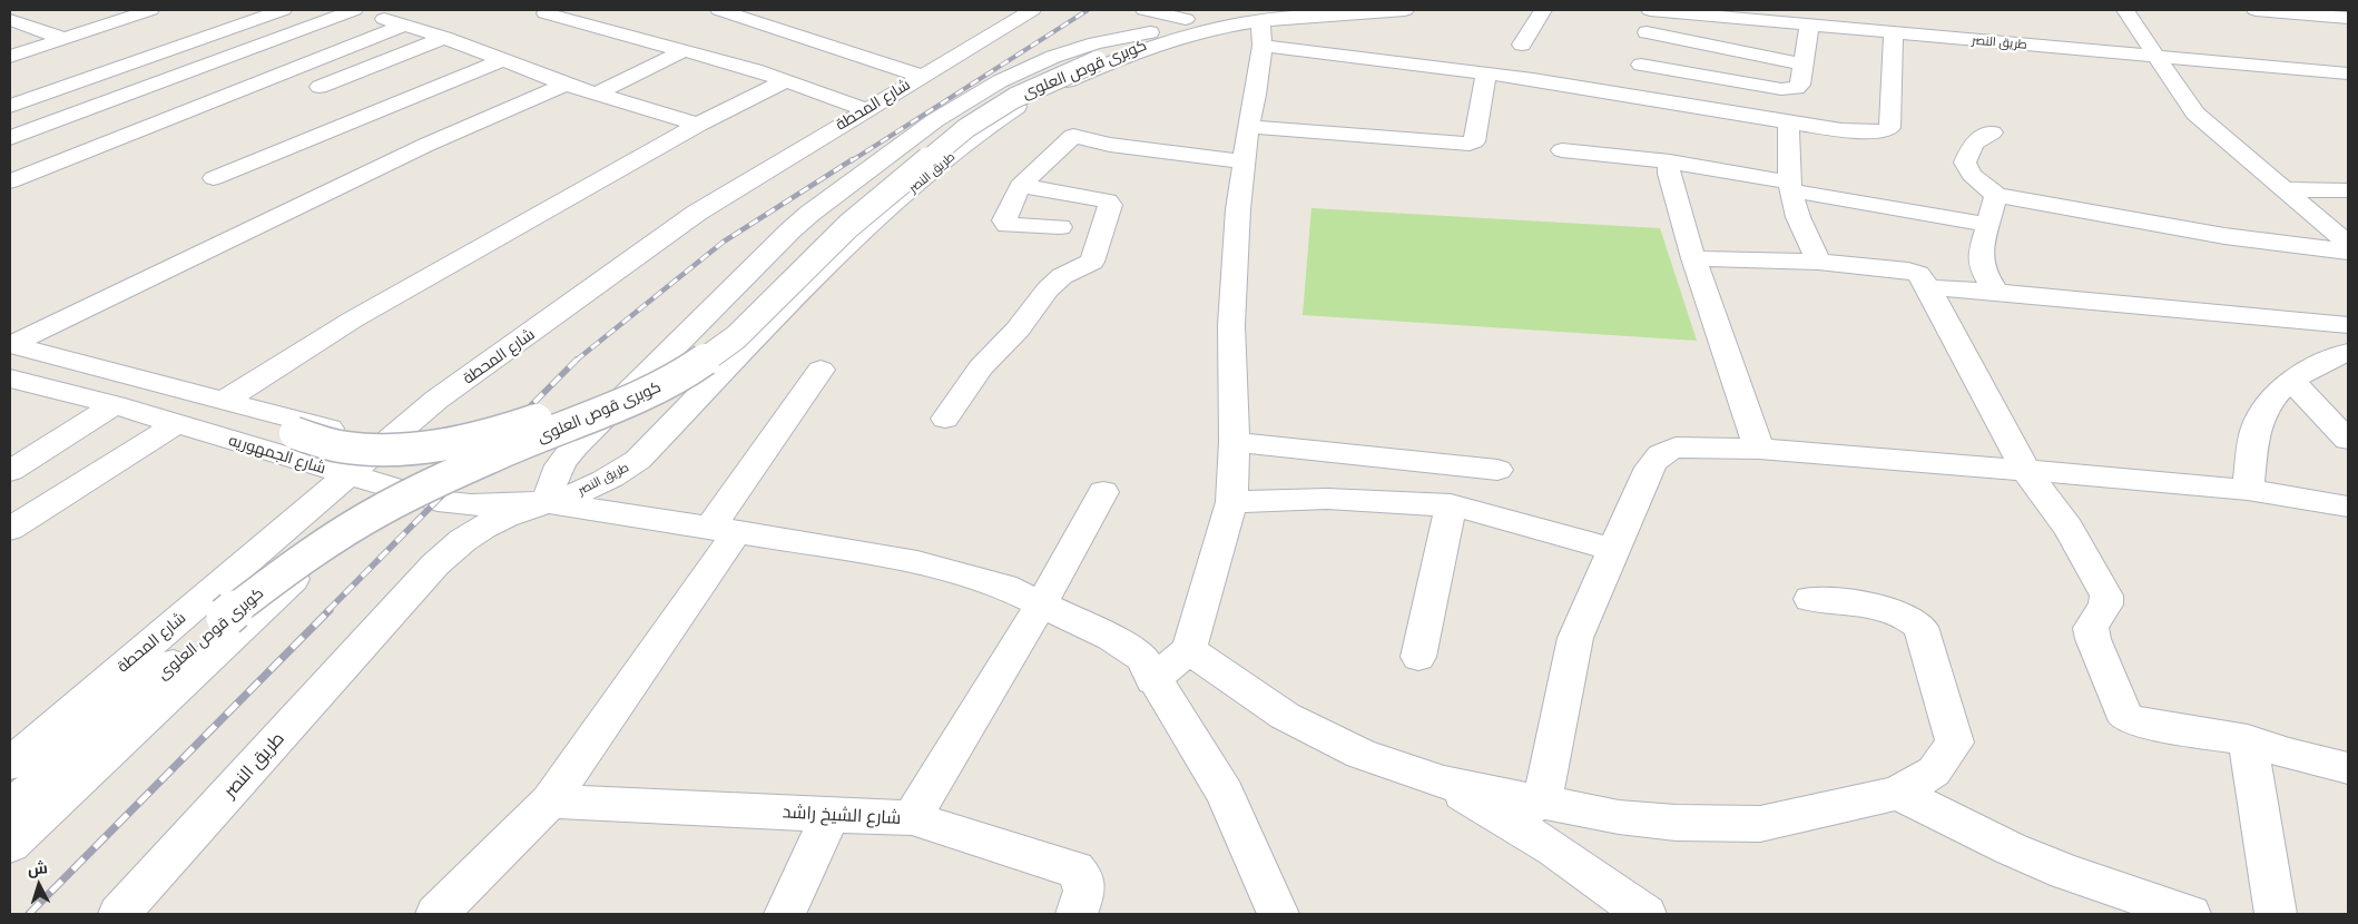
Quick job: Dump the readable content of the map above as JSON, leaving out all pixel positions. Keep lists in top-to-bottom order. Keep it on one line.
{"streets":{"street":["طريق النصر","كوبرى قوص العلوى","شارع المحطة","شارع الجمهوريه","شارع الشيخ راشد"]},"crossings":[["طريق النصر","كوبرى قوص العلوى"],["طريق النصر","شارع الجمهوريه"],["شارع المحطة","شارع الجمهوريه"]],"north":"top"}
